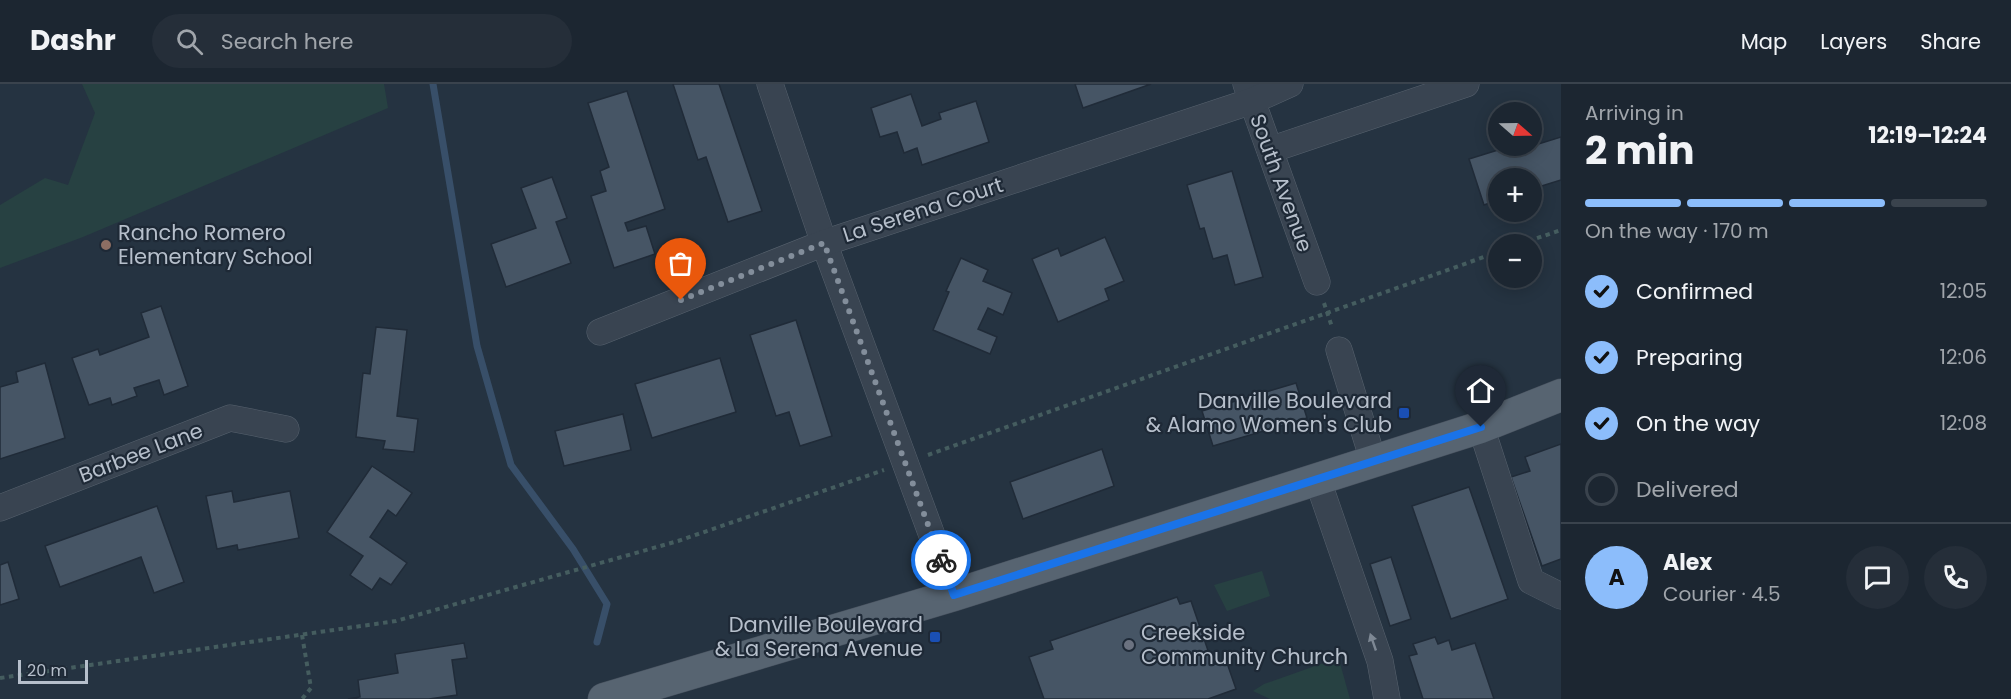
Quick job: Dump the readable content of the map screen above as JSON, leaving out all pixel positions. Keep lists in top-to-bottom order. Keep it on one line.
{"streets":{"street":["South Avenue","La Serena Court","Barbee Lane"]},"crossings":[["South Avenue","La Serena Court"]],"places":{"other":["Rancho Romero Elementary School","Creekside Community Church"],"transit":["Danville Boulevard & Alamo Women's Club","Danville Boulevard & La Serena Avenue"]},"scale_bar":"20 m","north":"right","page":{"header":"Dashr","search":"Search here","nav":["Map","Layers","Share"],"heading":["2 min","Arriving in","12:19–12:24"],"panel":["Alex","Courier · 4.5"],"map_buttons":["+","−"],"bar":"On the way · 170 m","list":[["Confirmed","12:05"],["Preparing","12:06"],["On the way","12:08"],"Delivered"],"round":"A","scale":"20 m"}}
